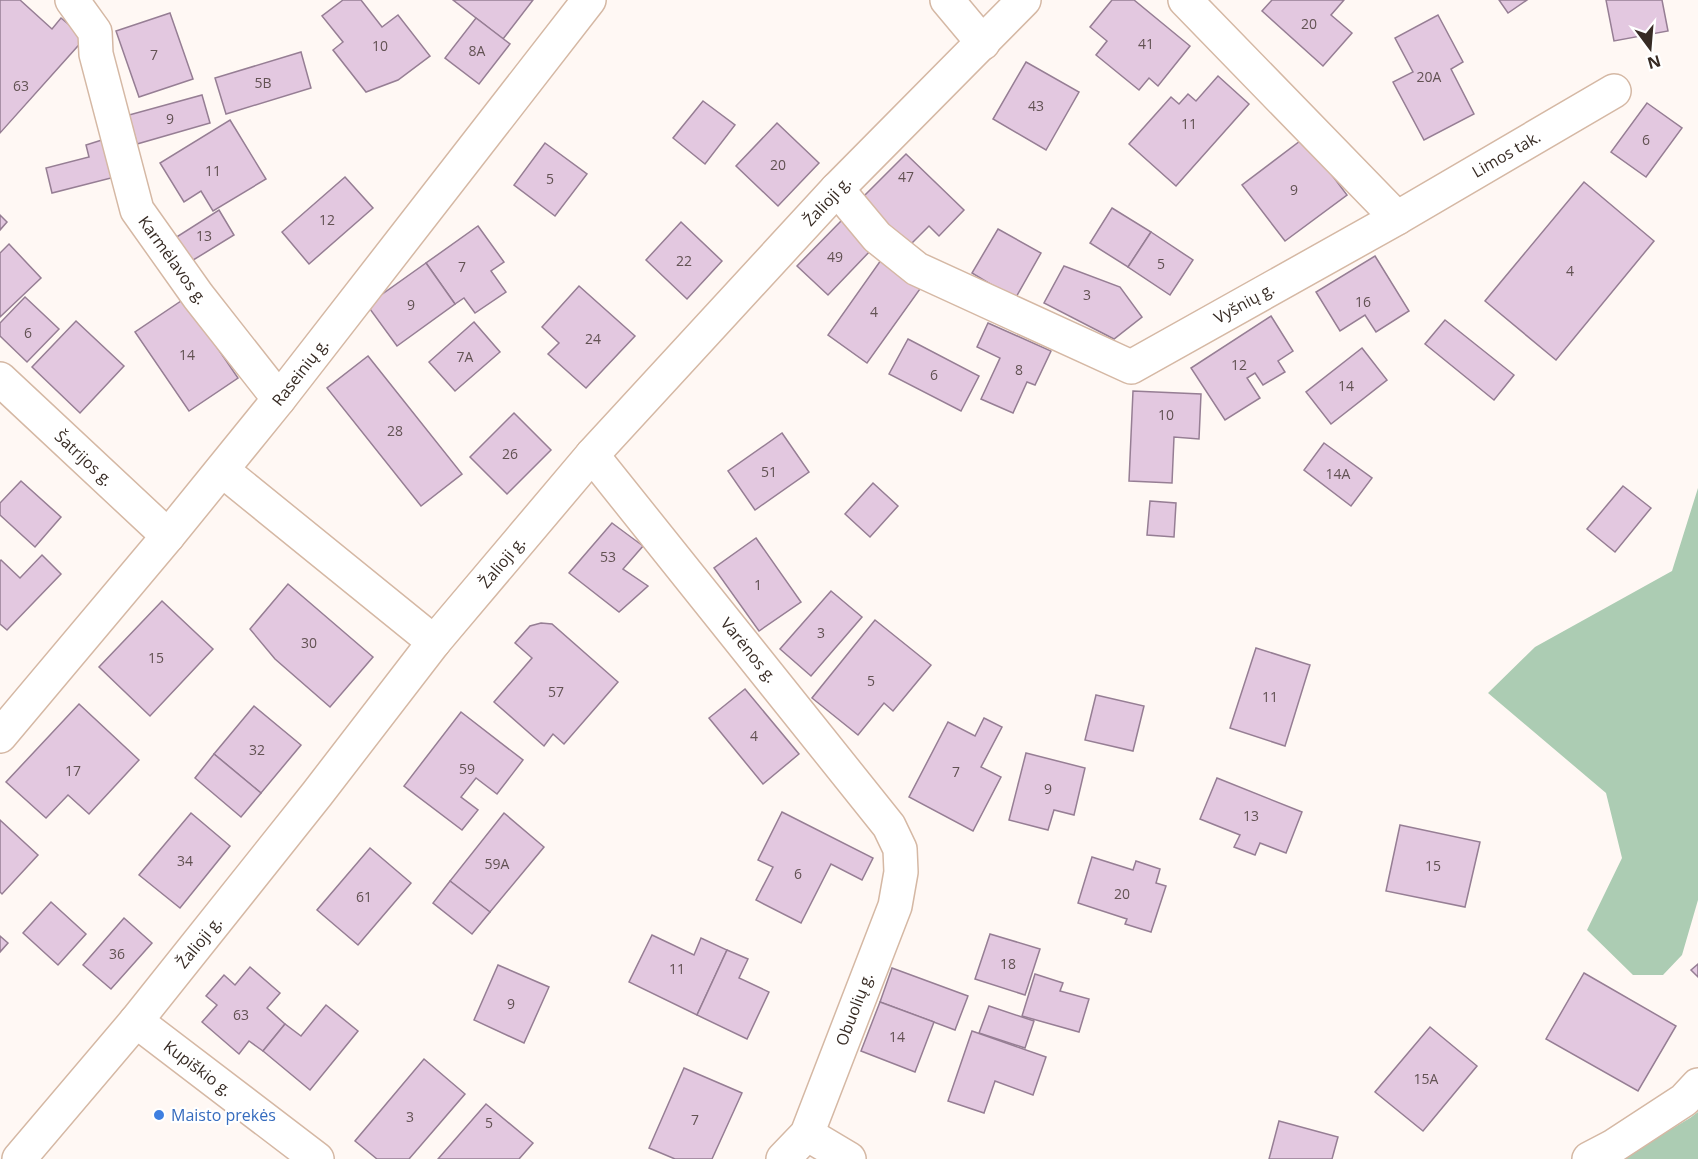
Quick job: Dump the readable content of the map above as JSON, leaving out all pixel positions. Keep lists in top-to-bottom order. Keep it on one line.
{"streets":{"street":["Limos tak.","Žalioji g.","Karmėlavos g.","Vyšnių g.","Raseinių g.","Šatrijos g.","Varėnos g.","Obuolių g.","Kupiškio g."]},"crossings":[["Limos tak.","Vyšnių g."],["Žalioji g.","Vyšnių g."],["Žalioji g.","Varėnos g."],["Žalioji g.","Kupiškio g."],["Karmėlavos g.","Raseinių g."],["Raseinių g.","Šatrijos g."],["Varėnos g.","Obuolių g."]],"places":["Maisto prekės"],"house_numbers":["20","41","10","8A","7","20A","5B","63","43","9","11","6","20","11","47","5","9","12","13","49","22","5","7","4","3","16","9","4","6","24","14","7A","12","8","6","14","10","28","26","51","14A","53","1","3","30","15","5","57","11","4","32","59","17","7","9","13","34","59A","15","6","20","61","36","18","11","9","63","14","15A","3","7","5"],"north":"bottom"}
